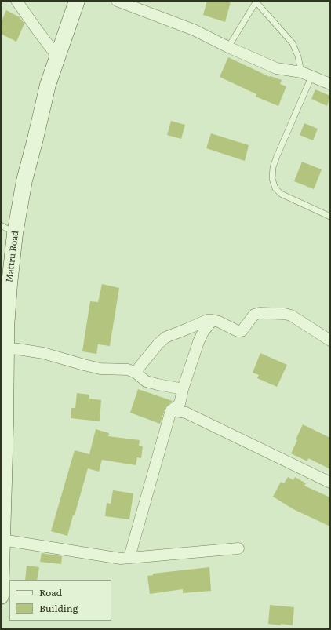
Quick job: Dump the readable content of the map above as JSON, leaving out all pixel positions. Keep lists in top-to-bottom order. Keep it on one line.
{"streets":{"main road":["Mattru Road"]},"legend":["Road","Building"]}
